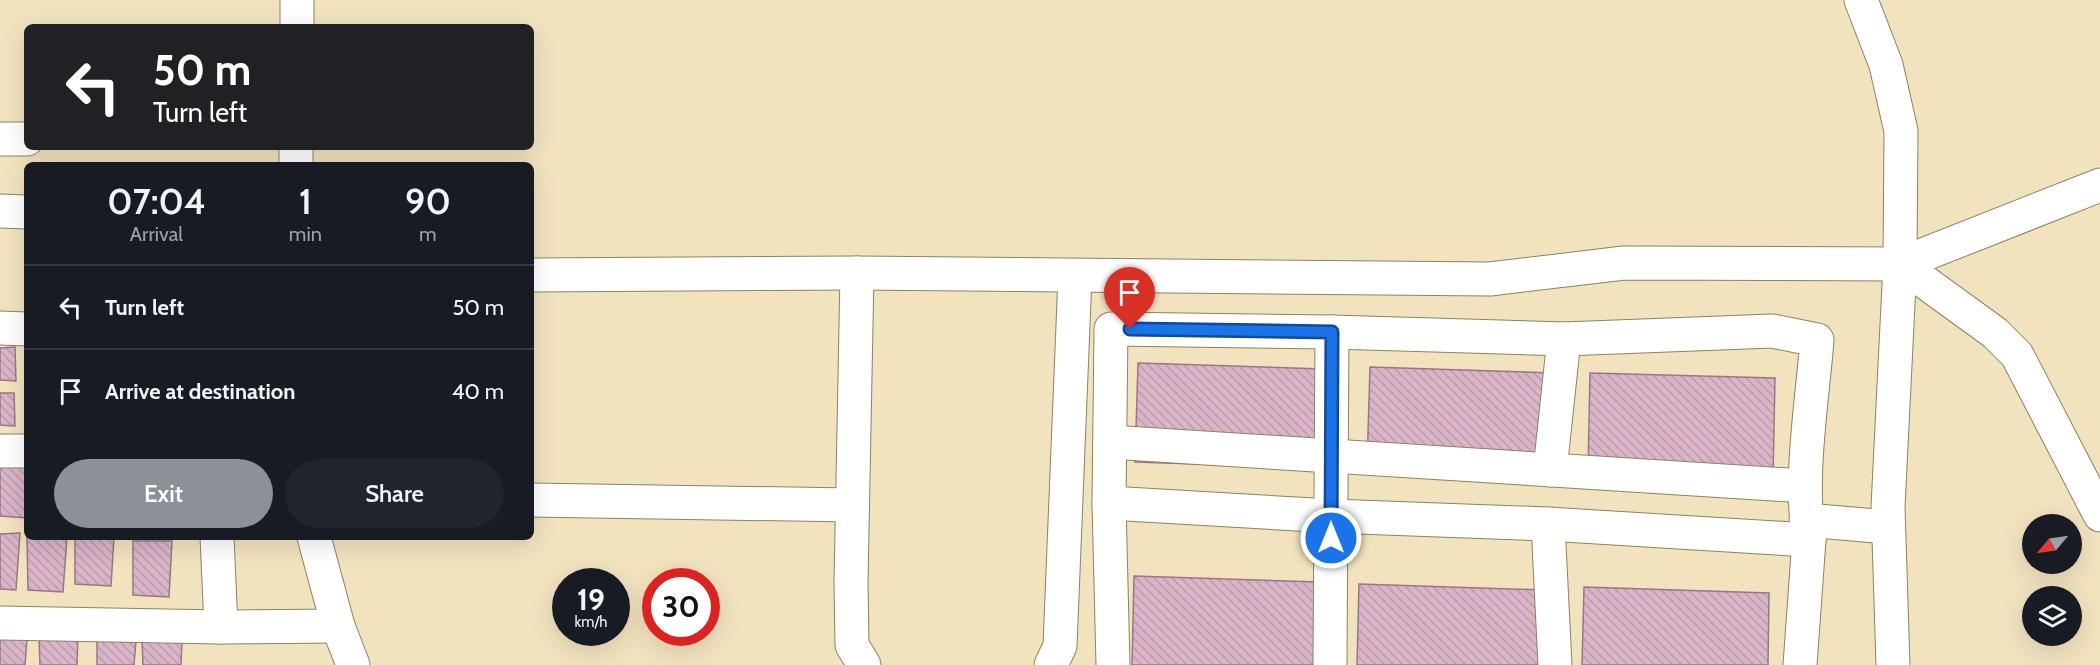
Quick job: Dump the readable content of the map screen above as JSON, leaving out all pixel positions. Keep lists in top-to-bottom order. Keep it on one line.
{"north":"bottom left","page":{"turn":["50 m","Turn left"],"eta":["07:04","Arrival","1","min","90","m"],"list":[{"name":"Turn left","value":"50 m"},{"name":"Arrive at destination","value":"40 m"}],"buttons":["Exit","Share"],"speed":"19 km/h","limit":"30"}}
